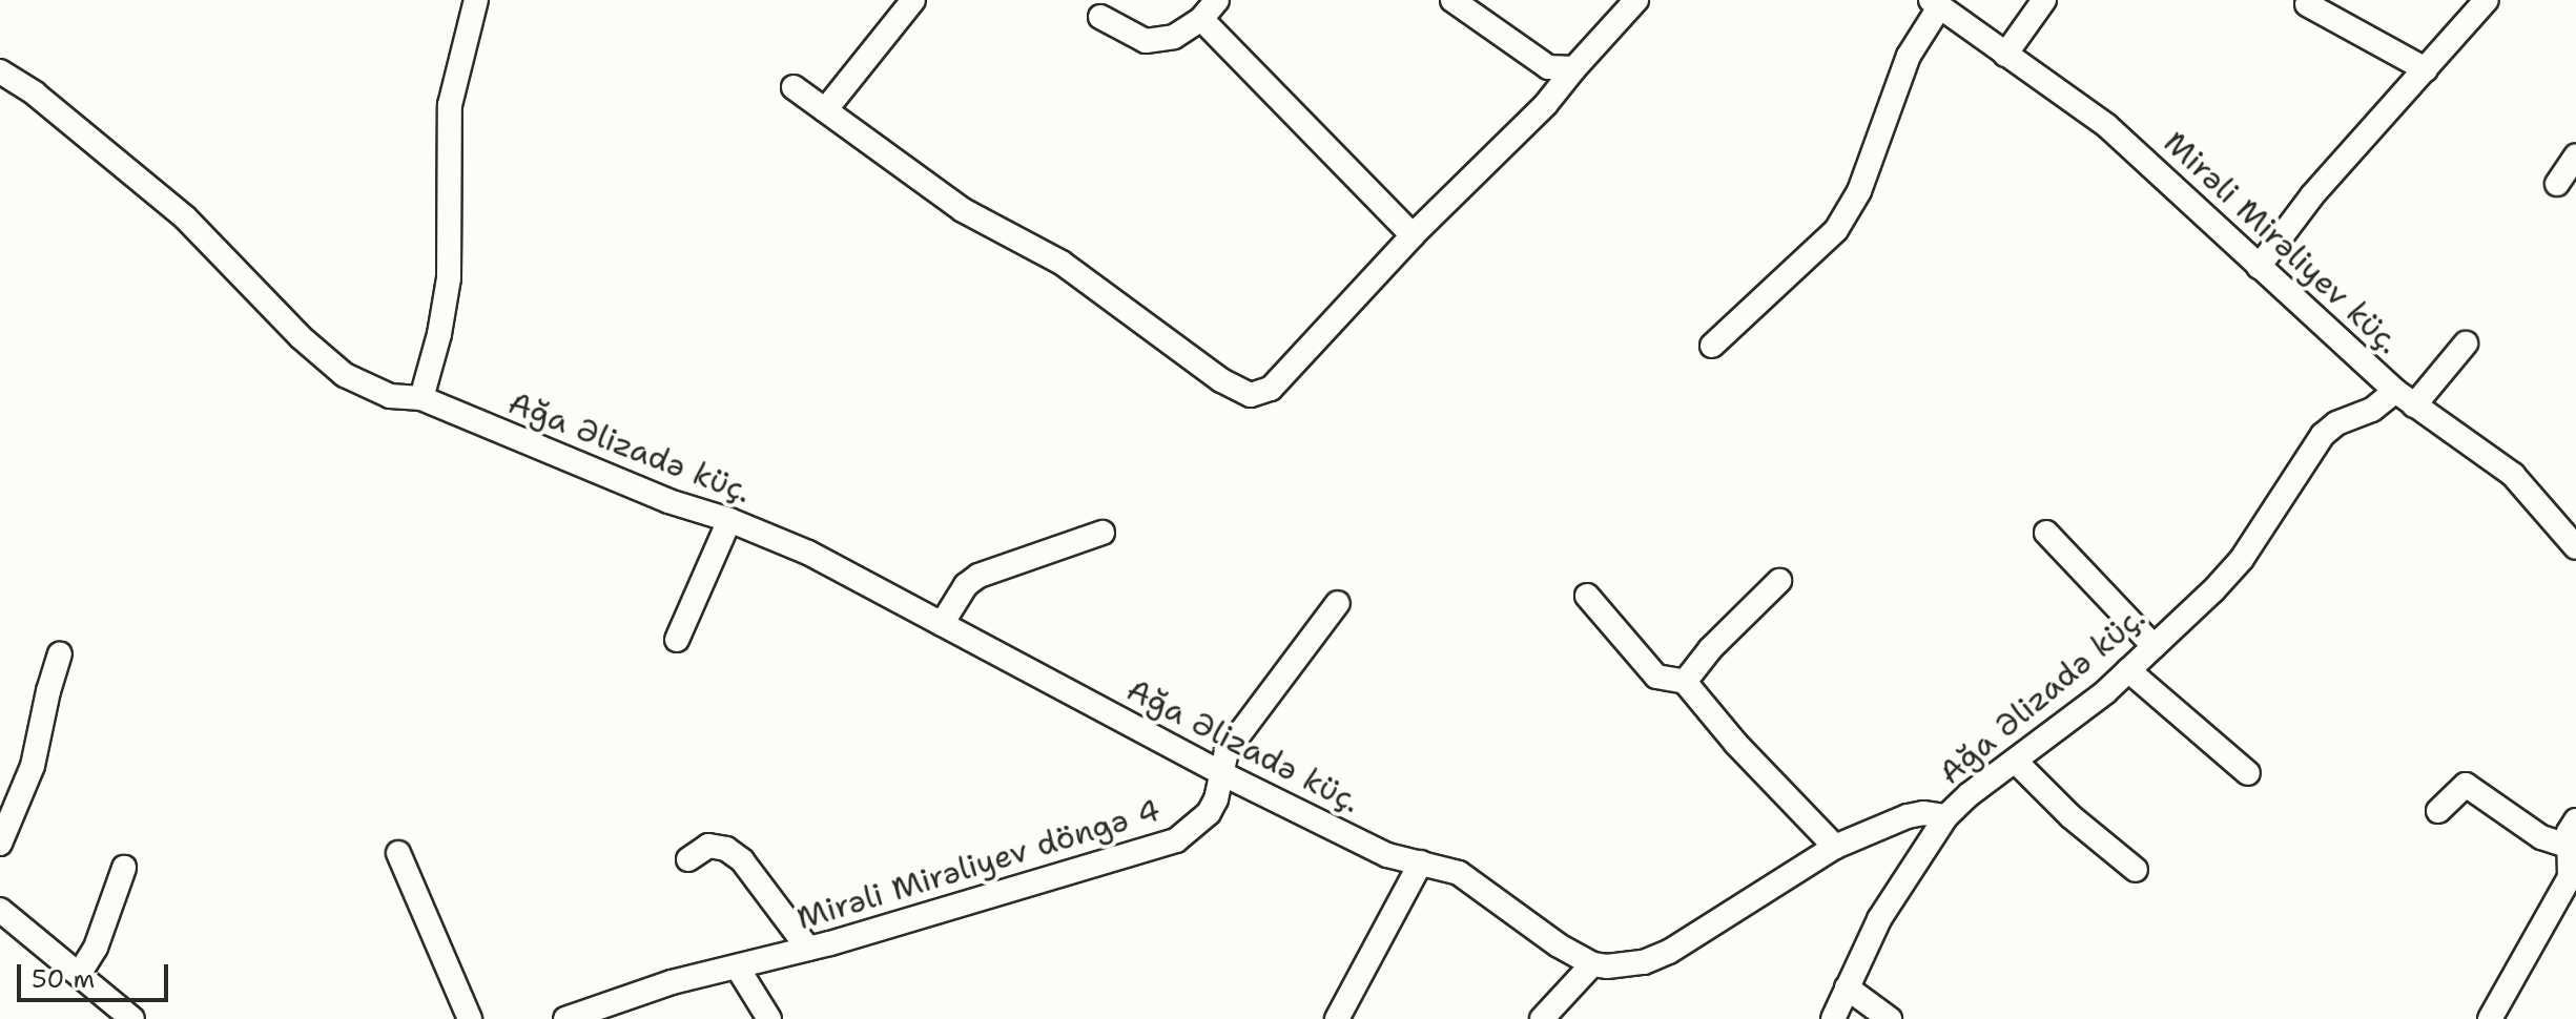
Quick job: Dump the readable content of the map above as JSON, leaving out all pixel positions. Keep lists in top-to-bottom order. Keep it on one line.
{"streets":{"street":["Mirəli Mirəliyev küç.","Ağa Əlizadə küç.","Mirəli Mirəliyev döngə 4"]},"crossings":[["Mirəli Mirəliyev küç.","Ağa Əlizadə küç."],["Ağa Əlizadə küç.","Mirəli Mirəliyev döngə 4"]],"scale_bar":"50 m"}
